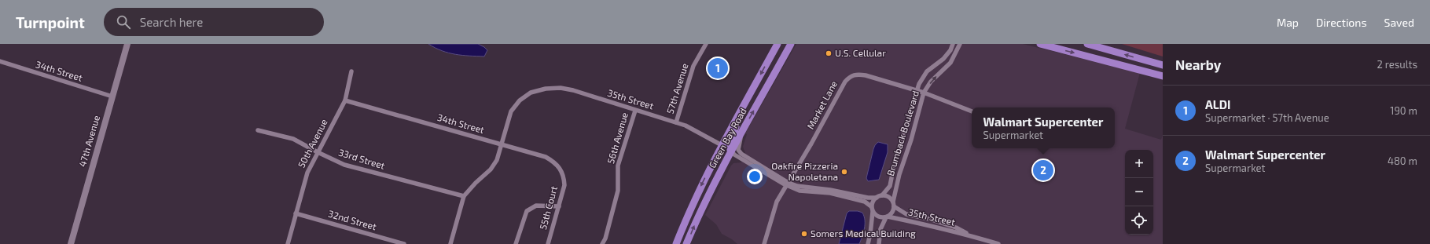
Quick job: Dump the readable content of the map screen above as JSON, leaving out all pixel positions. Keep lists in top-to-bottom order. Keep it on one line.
{"streets":{"main road":["Green Bay Road"],"street":["34th Street","57th Avenue","35th Street","Market Lane","Brumback Boulevard","56th Avenue","47th Avenue","50th Avenue","33rd Street","55th Court","32nd Street"]},"crossings":[["34th Street","35th Street"],["34th Street","47th Avenue"],["34th Street","50th Avenue"],["34th Street","55th Court"],["57th Avenue","35th Street"],["35th Street","Brumback Boulevard"],["35th Street","56th Avenue"],["35th Street","Green Bay Road"],["Market Lane","Brumback Boulevard"],["50th Avenue","33rd Street"],["50th Avenue","32nd Street"]],"places":["U.S. Cellular","Oakfire Pizzeria Napoletana","Somers Medical Building"],"page":{"header":"Turnpoint","search":"Search here","nav":["Map","Directions","Saved"],"heading":["Nearby","2 results"],"pins":["1","2"],"list":[{"mark":"1","name":"ALDI","note":"Supermarket · 57th Avenue","value":"190 m"},{"mark":"2","name":"Walmart Supercenter","note":"Supermarket","value":"480 m"}],"popup":["Walmart Supercenter","Supermarket"],"map_buttons":["+","−"]}}
